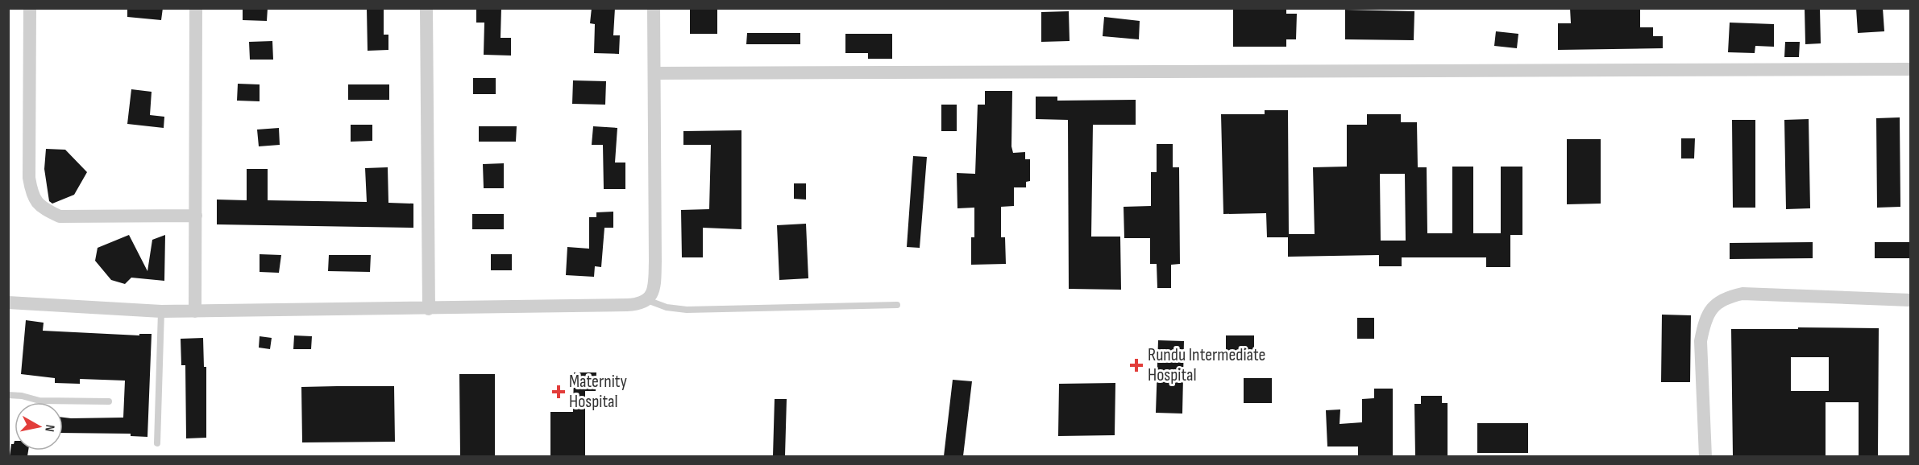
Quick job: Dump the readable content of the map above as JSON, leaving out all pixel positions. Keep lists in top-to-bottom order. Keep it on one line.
{"places":{"health":["Rundu Intermediate Hospital","Maternity Hospital"]},"north":"right"}
